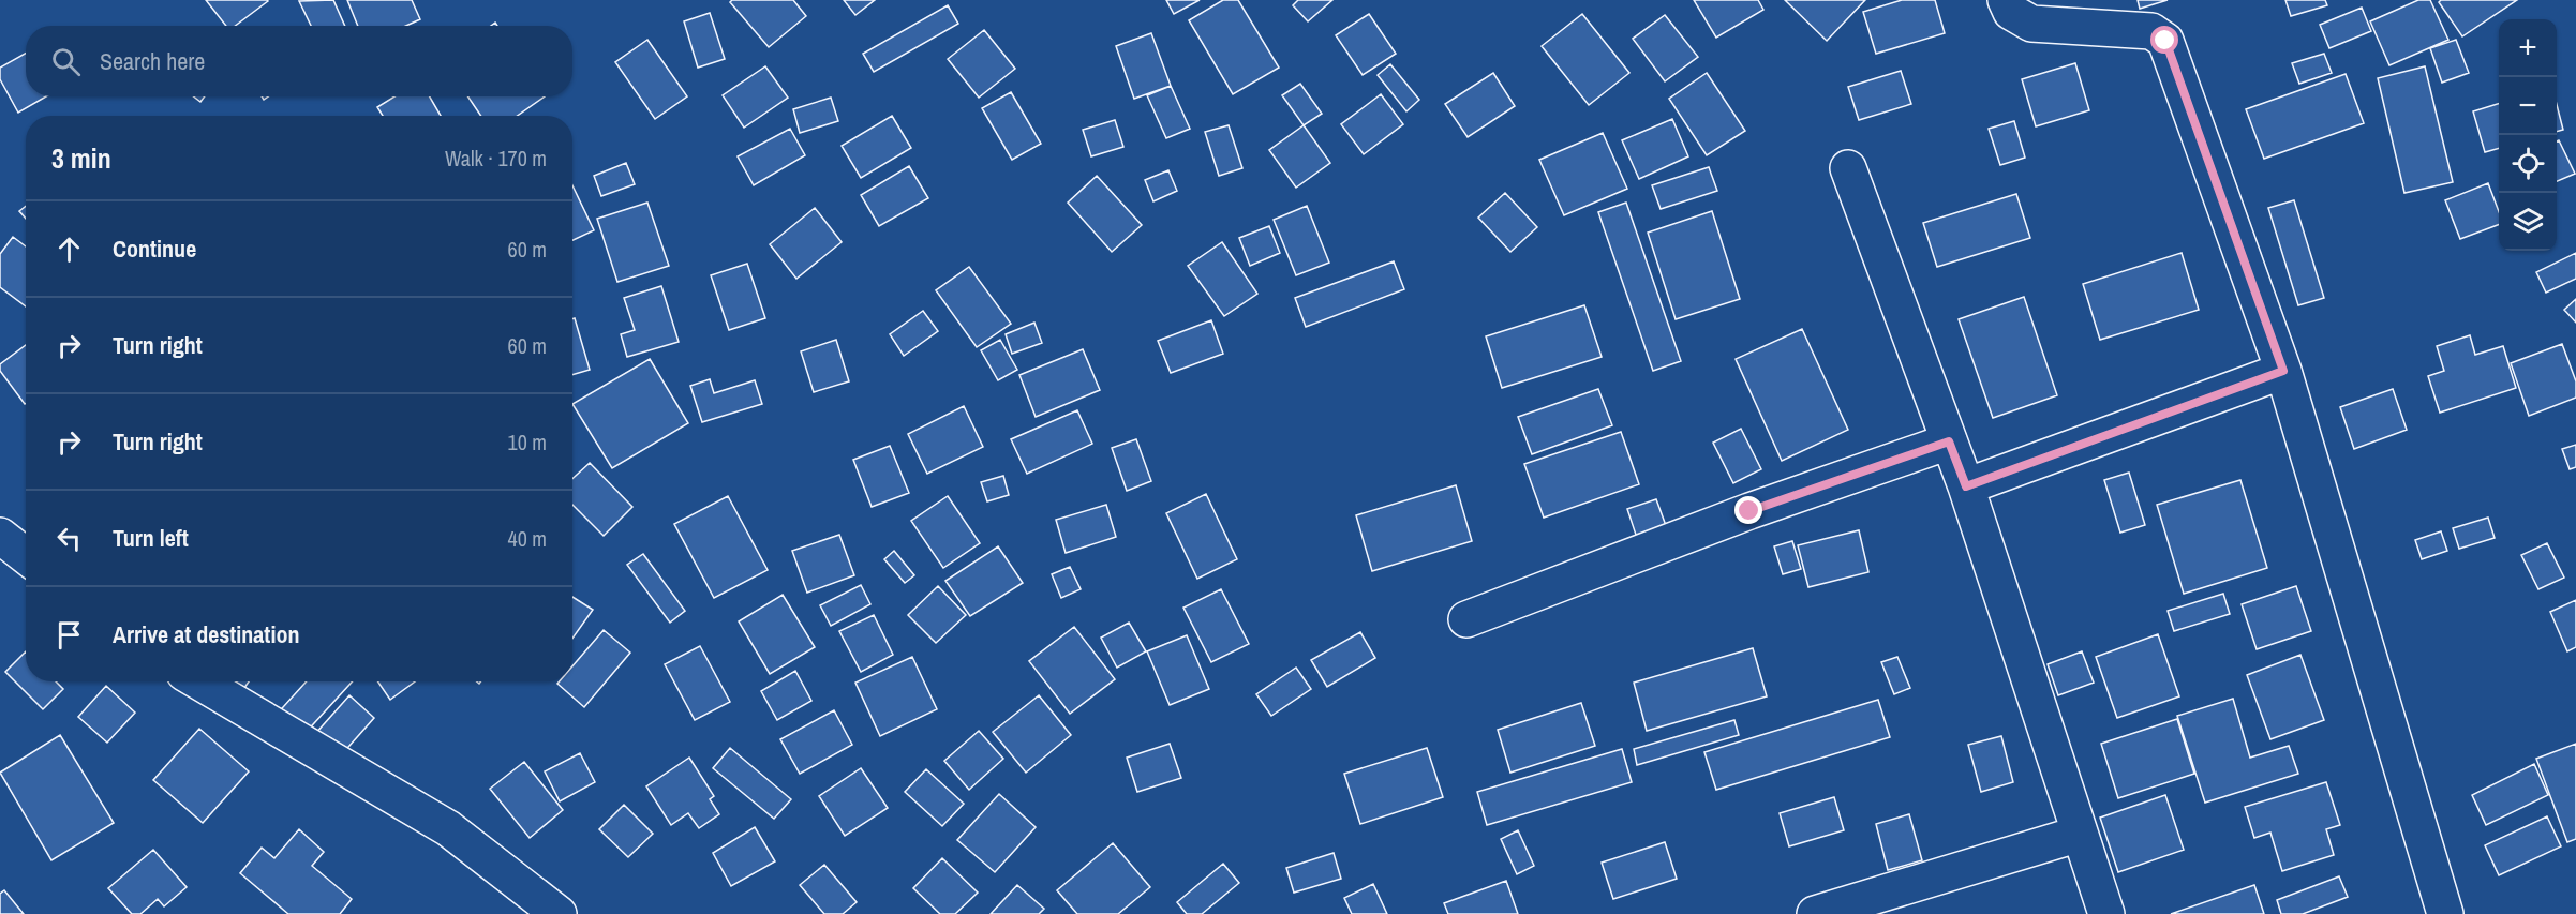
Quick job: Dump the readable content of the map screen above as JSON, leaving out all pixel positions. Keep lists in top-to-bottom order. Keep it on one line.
{"page":{"map_buttons":["+","−"],"search":"Search here","heading":["3 min","Walk · 170 m"],"list":[["Continue","60 m"],["Turn right","60 m"],["Turn right","10 m"],["Turn left","40 m"],"Arrive at destination"]}}
